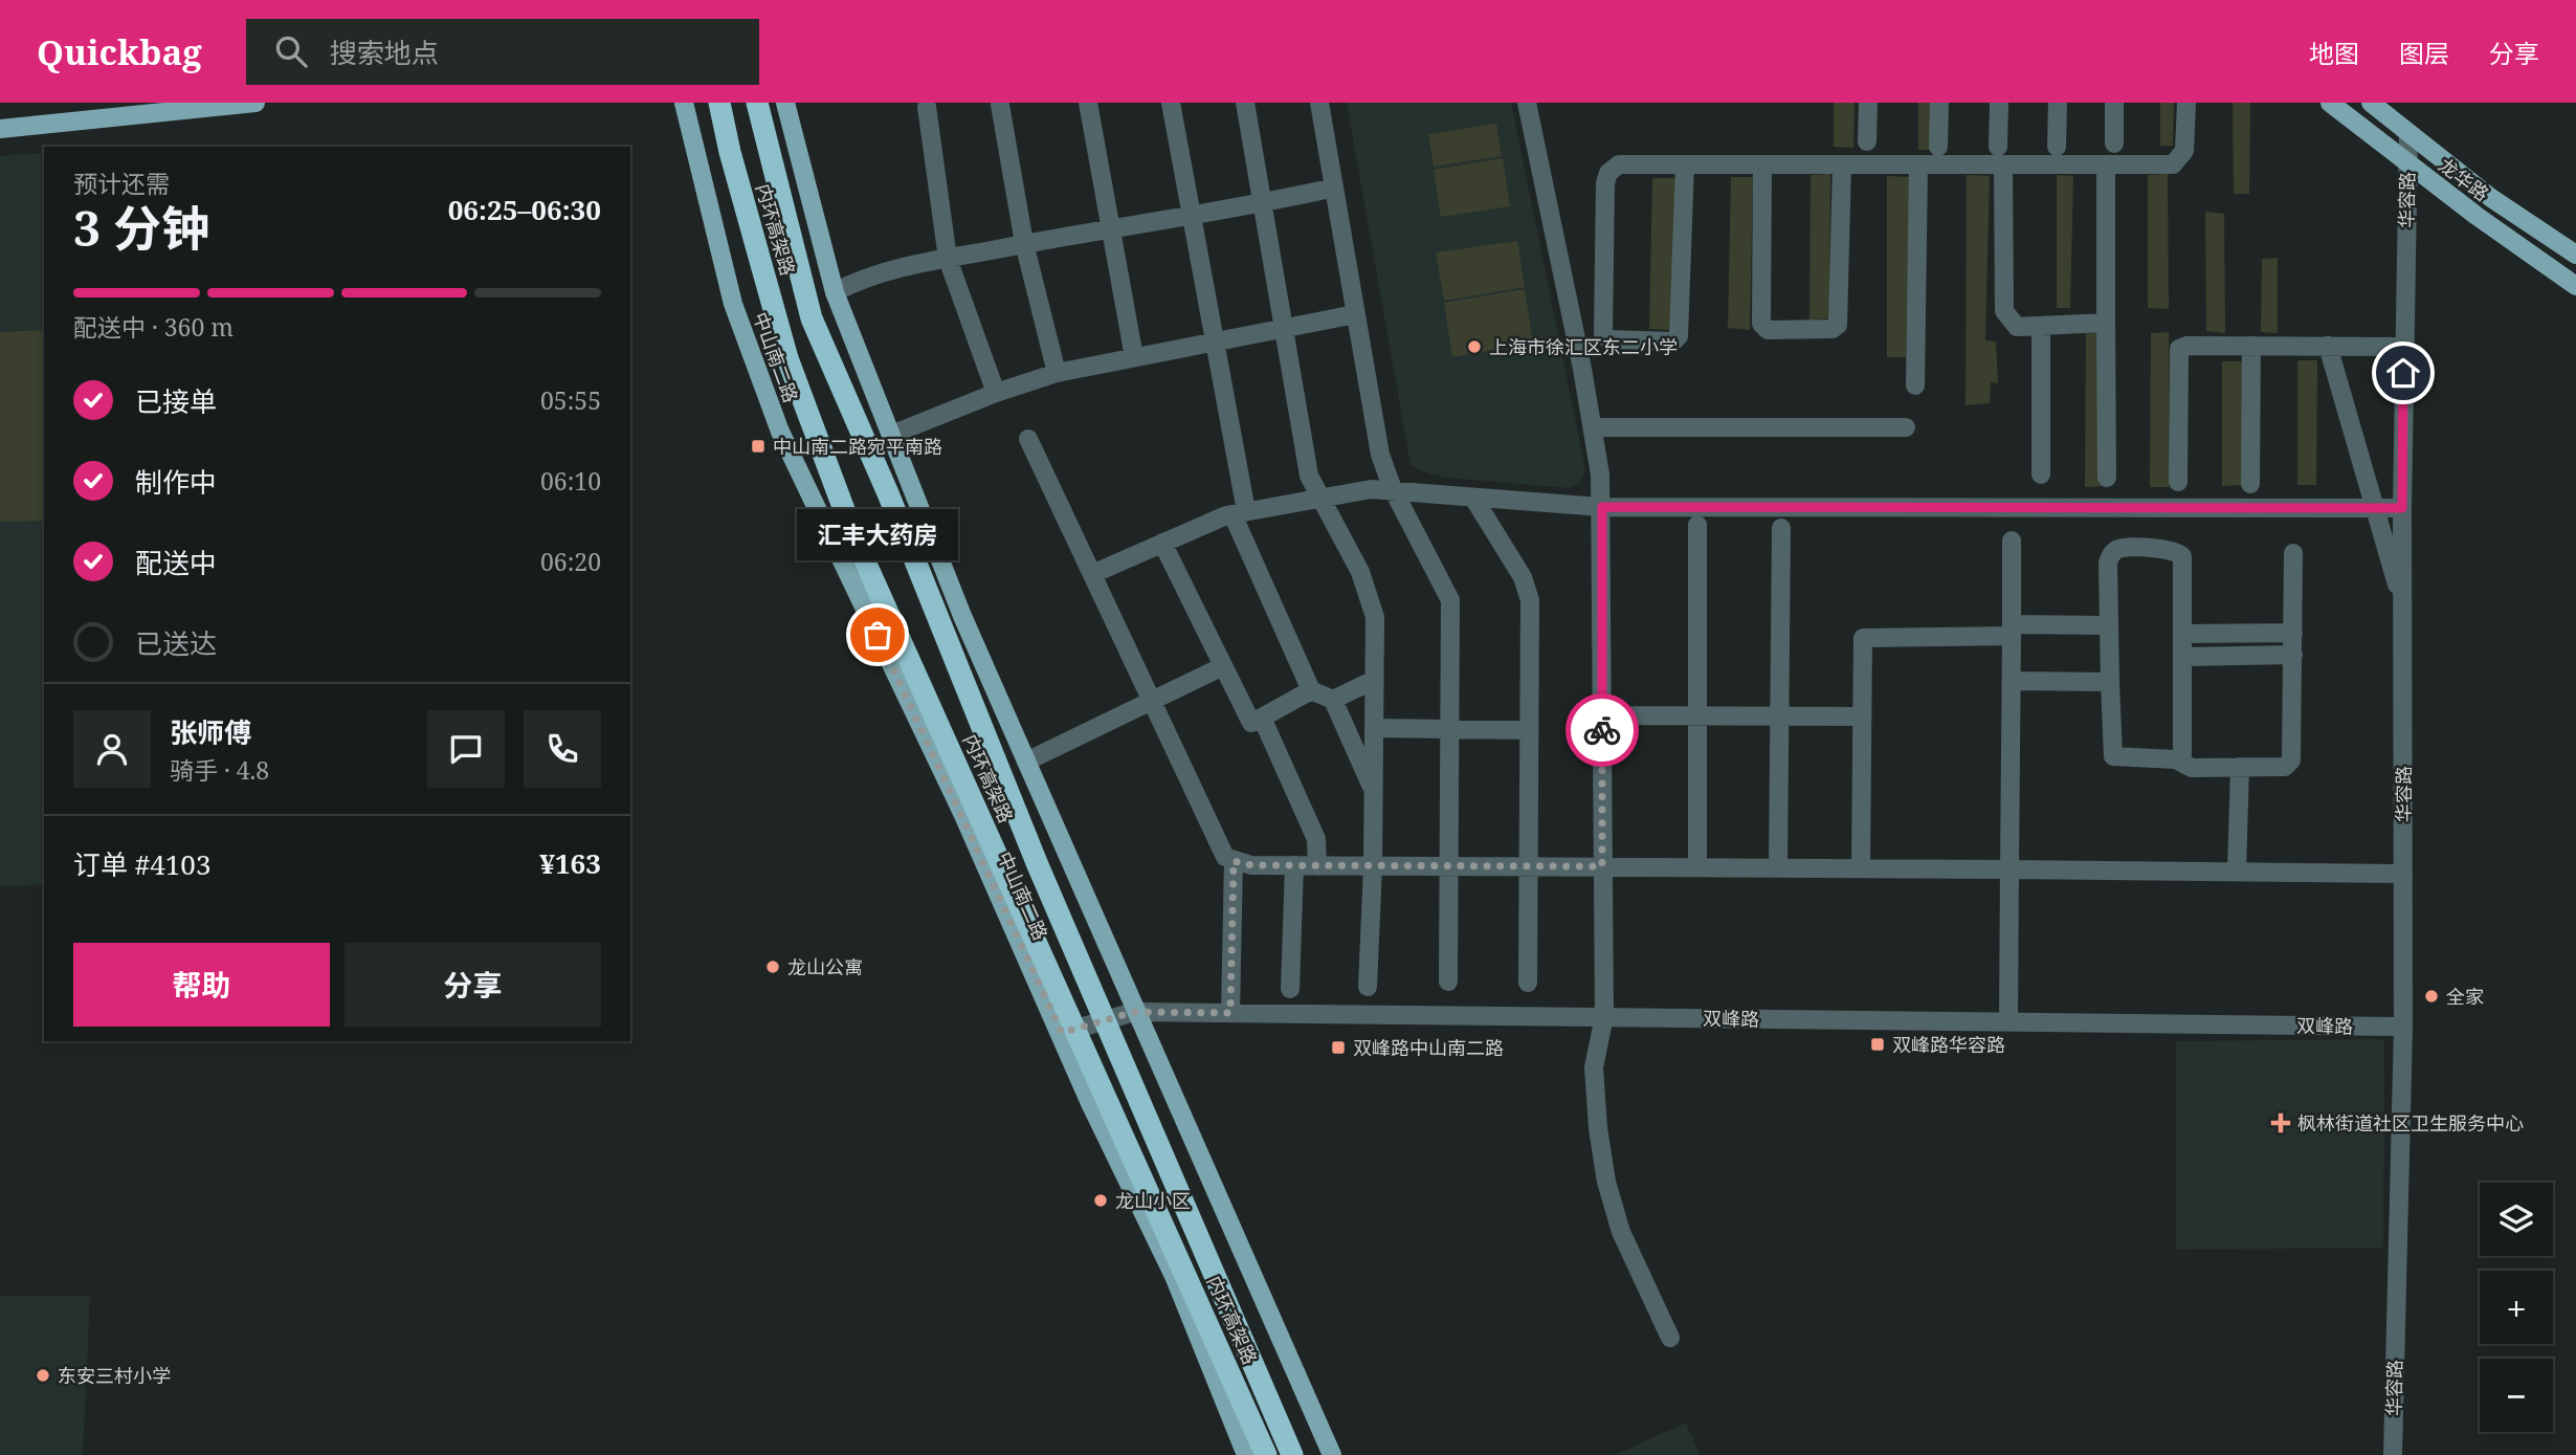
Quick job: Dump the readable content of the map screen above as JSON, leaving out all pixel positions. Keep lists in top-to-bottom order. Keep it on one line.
{"streets":{"highway":["内环高架路"],"main road":["龙华路","中山南二路"],"street":["华容路","双峰路"]},"crossings":[["龙华路","华容路"],["华容路","双峰路"],["中山南二路","双峰路"]],"places":{"other":["上海市徐汇区东二小学","汇丰大药房","龙山公寓","全家","龙山小区","东安三村小学"],"transit":["中山南二路宛平南路","双峰路华容路","双峰路中山南二路"],"health":["枫林街道社区卫生服务中心"]},"page":{"header":"Quickbag","search":"搜索地点","nav":["地图","图层","分享"],"heading":["3 分钟","预计还需","06:25–06:30"],"panel":["张师傅","骑手 · 4.8","订单 #4103","¥163"],"bar":"配送中 · 360 m","list":[["已接单","05:55"],["制作中","06:10"],["配送中","06:20"],"已送达"],"bubble":"汇丰大药房","buttons":["帮助","分享"],"map_buttons":["+","−"]}}
